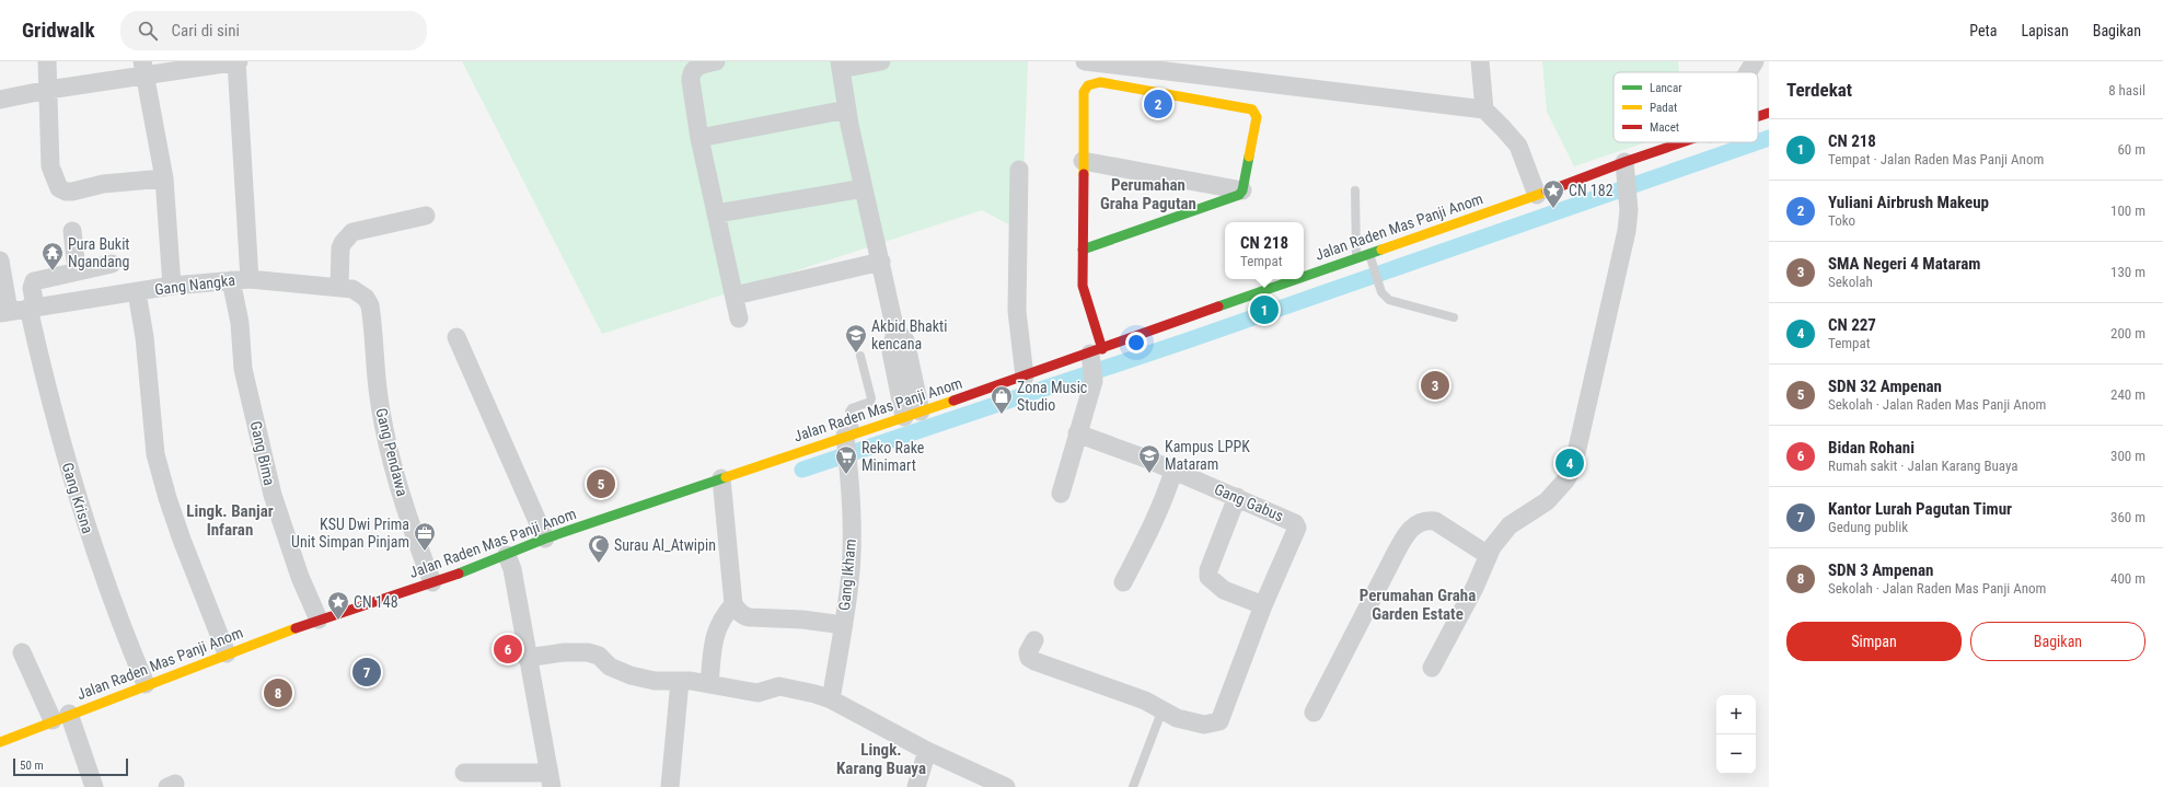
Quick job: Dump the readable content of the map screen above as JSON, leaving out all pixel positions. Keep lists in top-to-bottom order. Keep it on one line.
{"streets":{"street":["Jalan Raden Mas Panji Anom","Gang Nangka","Gang Pendawa","Gang Bima","Gang Krisna","Gang Gabus","Gang Ikham"]},"crossings":[["Jalan Raden Mas Panji Anom","Gang Pendawa"],["Jalan Raden Mas Panji Anom","Gang Bima"],["Jalan Raden Mas Panji Anom","Gang Krisna"],["Jalan Raden Mas Panji Anom","Gang Ikham"],["Gang Nangka","Gang Pendawa"],["Gang Nangka","Gang Bima"],["Gang Nangka","Gang Krisna"]],"districts":["Perumahan Graha Pagutan","Lingk. Banjar Infaran","Perumahan Graha Garden Estate","Lingk. Karang Buaya"],"places":{"place":["CN 182","CN 148"],"temple":["Pura Bukit Ngandang"],"school or university":["Akbid Bhakti kencana","Kampus LPPK Mataram"],"shop":["Zona Music Studio"],"supermarket":["Reko Rake Minimart"],"office":["KSU Dwi Prima Unit Simpan Pinjam"],"mosque":["Surau Al_Atwipin"]},"legend":["Lancar","Padat","Macet"],"scale_bar":"50 m","page":{"header":"Gridwalk","search":"Cari di sini","nav":["Peta","Lapisan","Bagikan"],"heading":["Terdekat","8 hasil"],"pins":["2","1","3","4","5","6","7","8"],"list":[{"mark":"1","name":"CN 218","note":"Tempat · Jalan Raden Mas Panji Anom","value":"60 m"},{"mark":"2","name":"Yuliani Airbrush Makeup","note":"Toko","value":"100 m"},{"mark":"3","name":"SMA Negeri 4 Mataram","note":"Sekolah","value":"130 m"},{"mark":"4","name":"CN 227","note":"Tempat","value":"200 m"},{"mark":"5","name":"SDN 32 Ampenan","note":"Sekolah · Jalan Raden Mas Panji Anom","value":"240 m"},{"mark":"6","name":"Bidan Rohani","note":"Rumah sakit · Jalan Karang Buaya","value":"300 m"},{"mark":"7","name":"Kantor Lurah Pagutan Timur","note":"Gedung publik","value":"360 m"},{"mark":"8","name":"SDN 3 Ampenan","note":"Sekolah · Jalan Raden Mas Panji Anom","value":"400 m"}],"popup":["CN 218","Tempat"],"buttons":["Simpan","Bagikan"],"map_buttons":["+","−"],"scale":"50 m"}}
